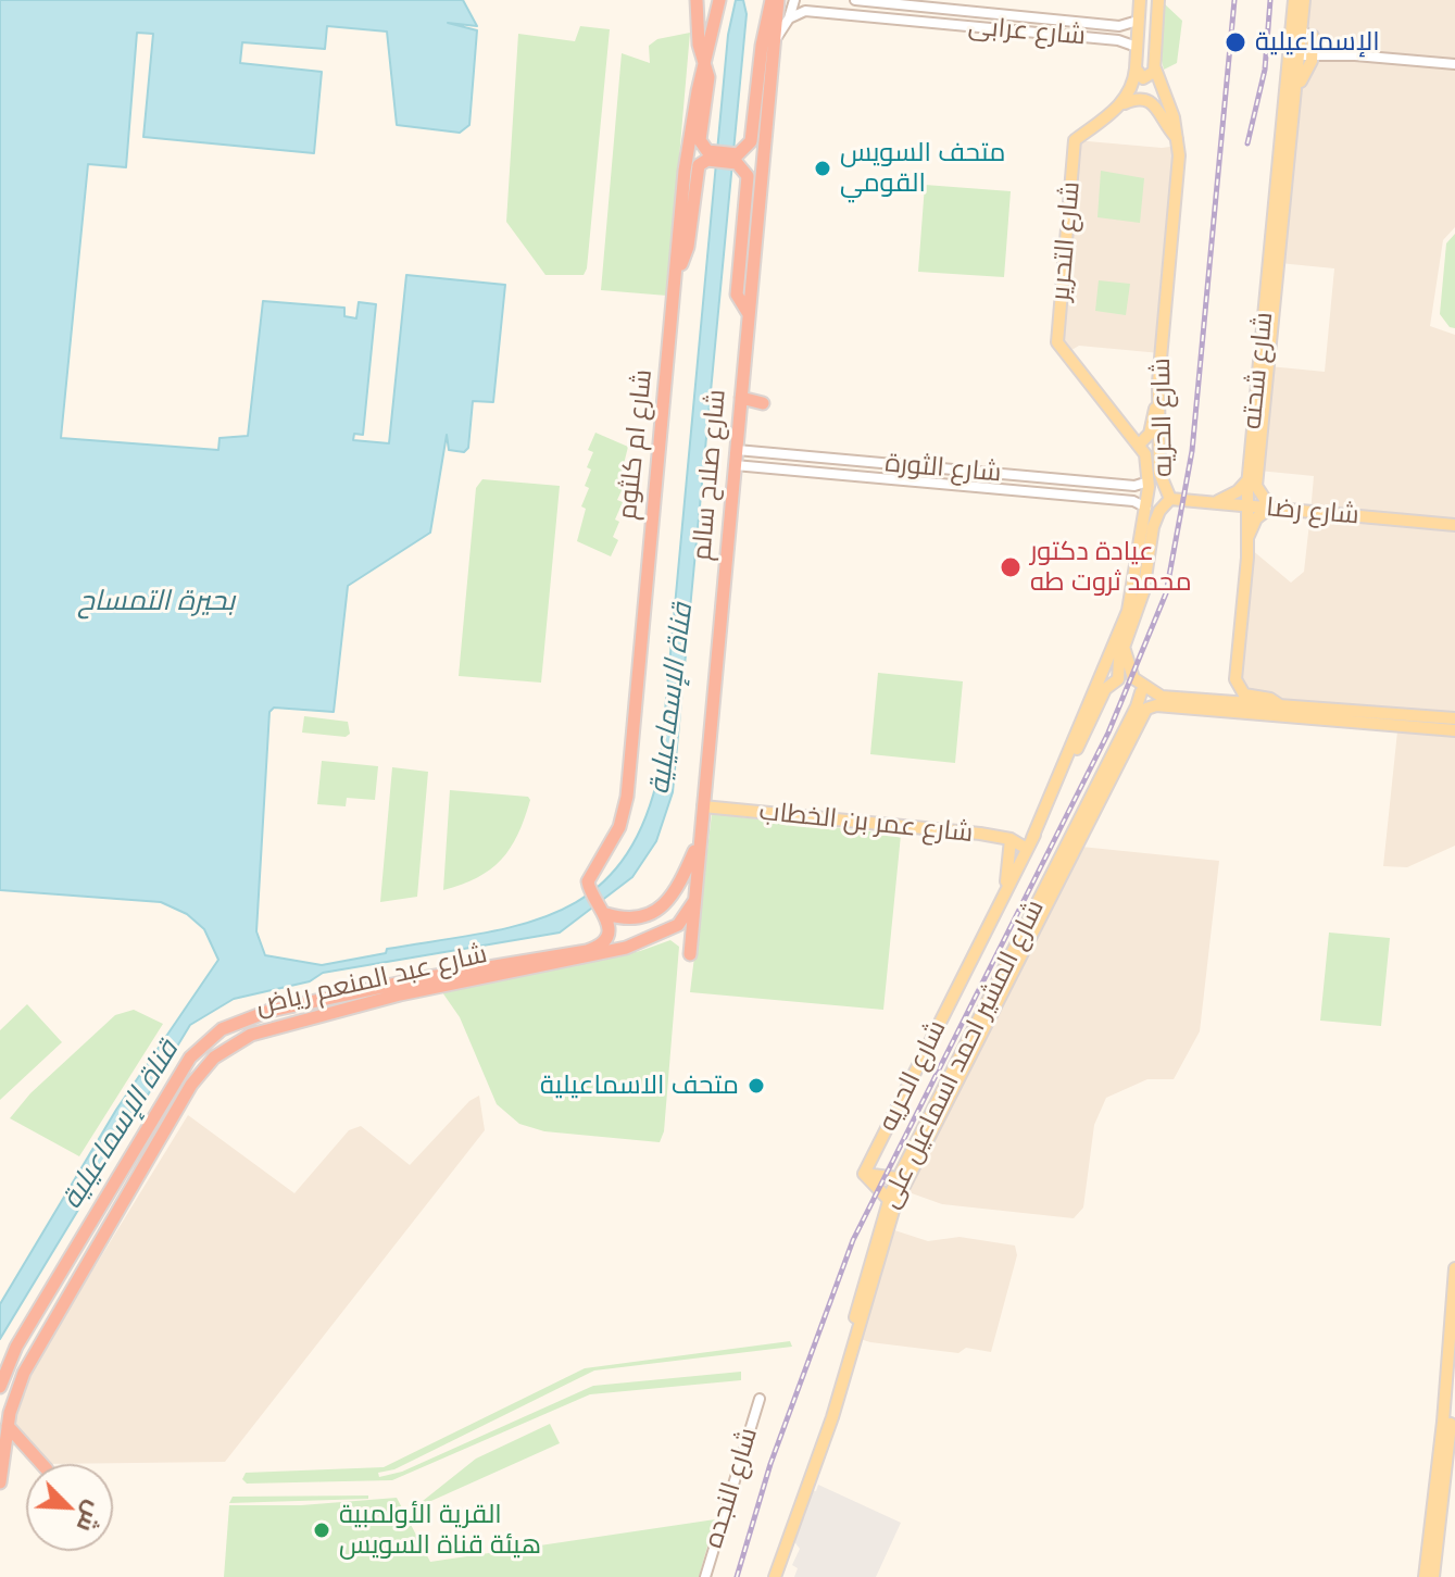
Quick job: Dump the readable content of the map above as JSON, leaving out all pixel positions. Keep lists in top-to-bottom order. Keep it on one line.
{"streets":{"highway":["شارع ام كلثوم","شارع صلاح سالم","شارع عبد المنعم رياض"],"main road":["شارع التحرير","شارع شحته","شارع الحريه","شارع رضا","شارع عمر بن الخطاب","شارع المشير احمد اسماعيل على"],"street":["شارع عرابى","شارع الثورة","شارع النجده"]},"crossings":[["شارع التحرير","شارع الحريه"],["شارع شحته","شارع رضا"],["شارع الحريه","شارع الثورة"],["شارع الحريه","شارع رضا"],["شارع الحريه","شارع عمر بن الخطاب"],["شارع ام كلثوم","شارع عبد المنعم رياض"],["شارع الثورة","شارع صلاح سالم"],["شارع صلاح سالم","شارع عمر بن الخطاب"],["شارع صلاح سالم","شارع عبد المنعم رياض"]],"water":["بحيرة التمساح","قناة الإسماعيلية"],"places":["الإسماعيلية","متحف السويس القومي","عيادة دكتور محمد ثروت طه","متحف الاسماعيلية","القرية الأولمبية هيئة قناة السويس"],"north":"bottom right"}
